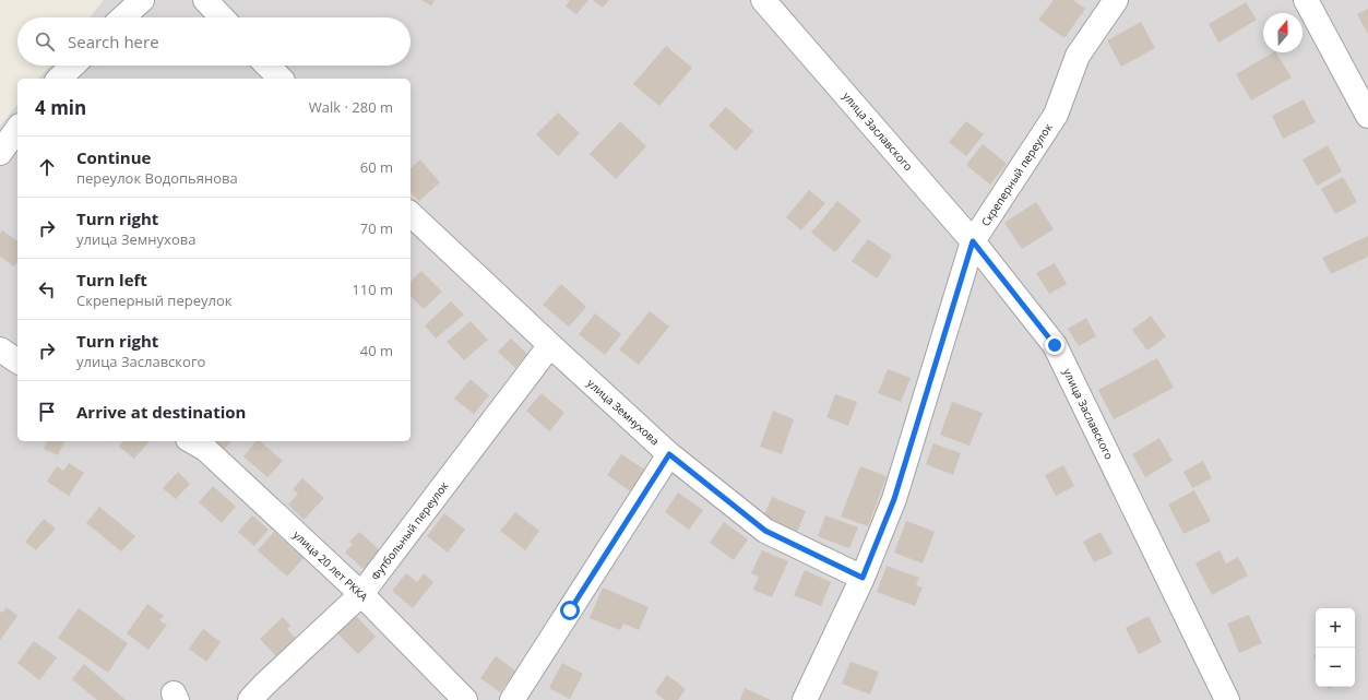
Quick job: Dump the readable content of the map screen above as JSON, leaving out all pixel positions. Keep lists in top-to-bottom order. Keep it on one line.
{"streets":{"street":["улица Заславского","Скреперный переулок","улица Земнухова","Футбольный переулок","улица 20 лет РККА"]},"crossings":[["улица Заславского","Скреперный переулок"],["Скреперный переулок","улица Земнухова"],["улица Земнухова","Футбольный переулок"],["Футбольный переулок","улица 20 лет РККА"]],"north":"top","page":{"search":"Search here","heading":["4 min","Walk · 280 m"],"list":[["Continue","переулок Водопьянова","60 m"],["Turn right","улица Земнухова","70 m"],["Turn left","Скреперный переулок","110 m"],["Turn right","улица Заславского","40 m"],"Arrive at destination"],"map_buttons":["+","−"]}}
